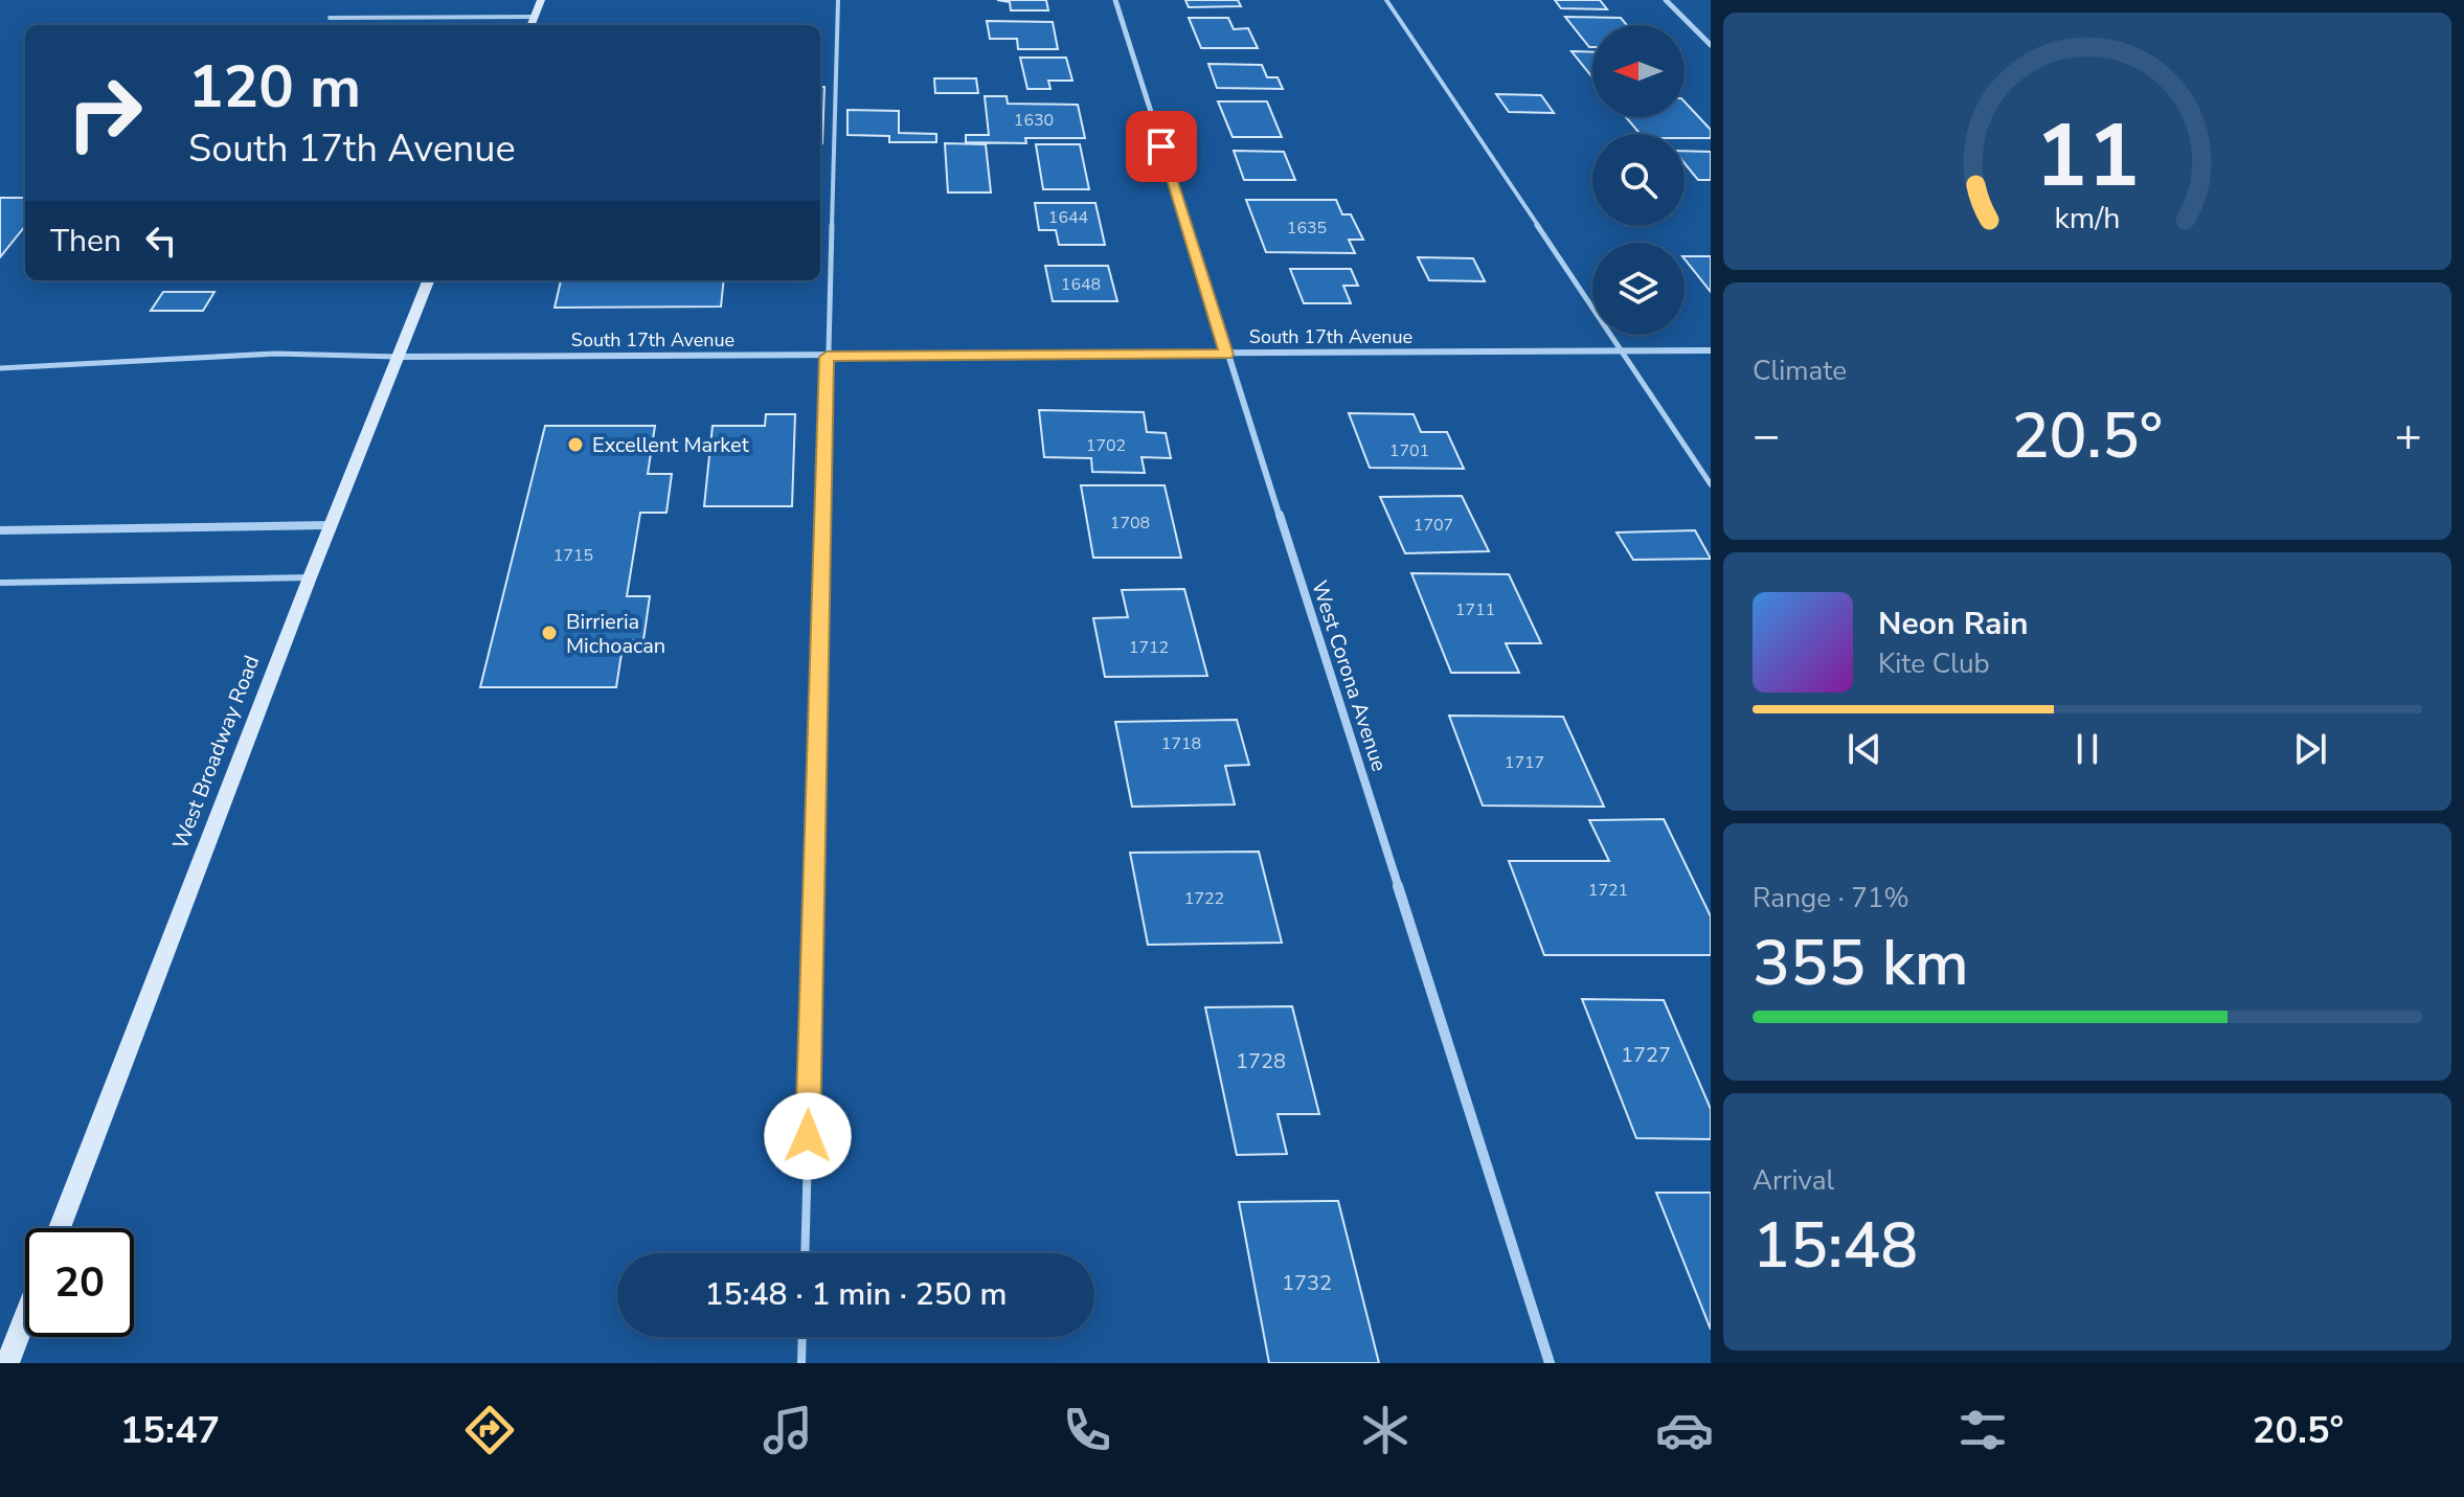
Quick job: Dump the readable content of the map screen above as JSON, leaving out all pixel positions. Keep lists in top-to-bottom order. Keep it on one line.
{"streets":{"main road":["West Broadway Road"],"street":["South 17th Avenue","West Corona Avenue"]},"crossings":[["South 17th Avenue","West Corona Avenue"],["South 17th Avenue","West Broadway Road"]],"places":["Excellent Market","Birrieria Michoacan"],"house_numbers":["1630","1644","1635","1648","1702","1701","1708","1707","1715","1711","1712","1718","1717","1721","1722","1727","1728","1732"],"north":"left","page":{"turn":["120 m","South 17th Avenue"],"then":"Then","tile":["Climate",["Range · 71%","355 km"],["Arrival","15:48"]],"heat":["−","20.5°","+"],"song":["Neon Rain","Kite Club"],"limit":"20","trip":"15:48 · 1 min · 250 m","tabs":["15:47","20.5°"],"gauge":["11","km/h"]}}
